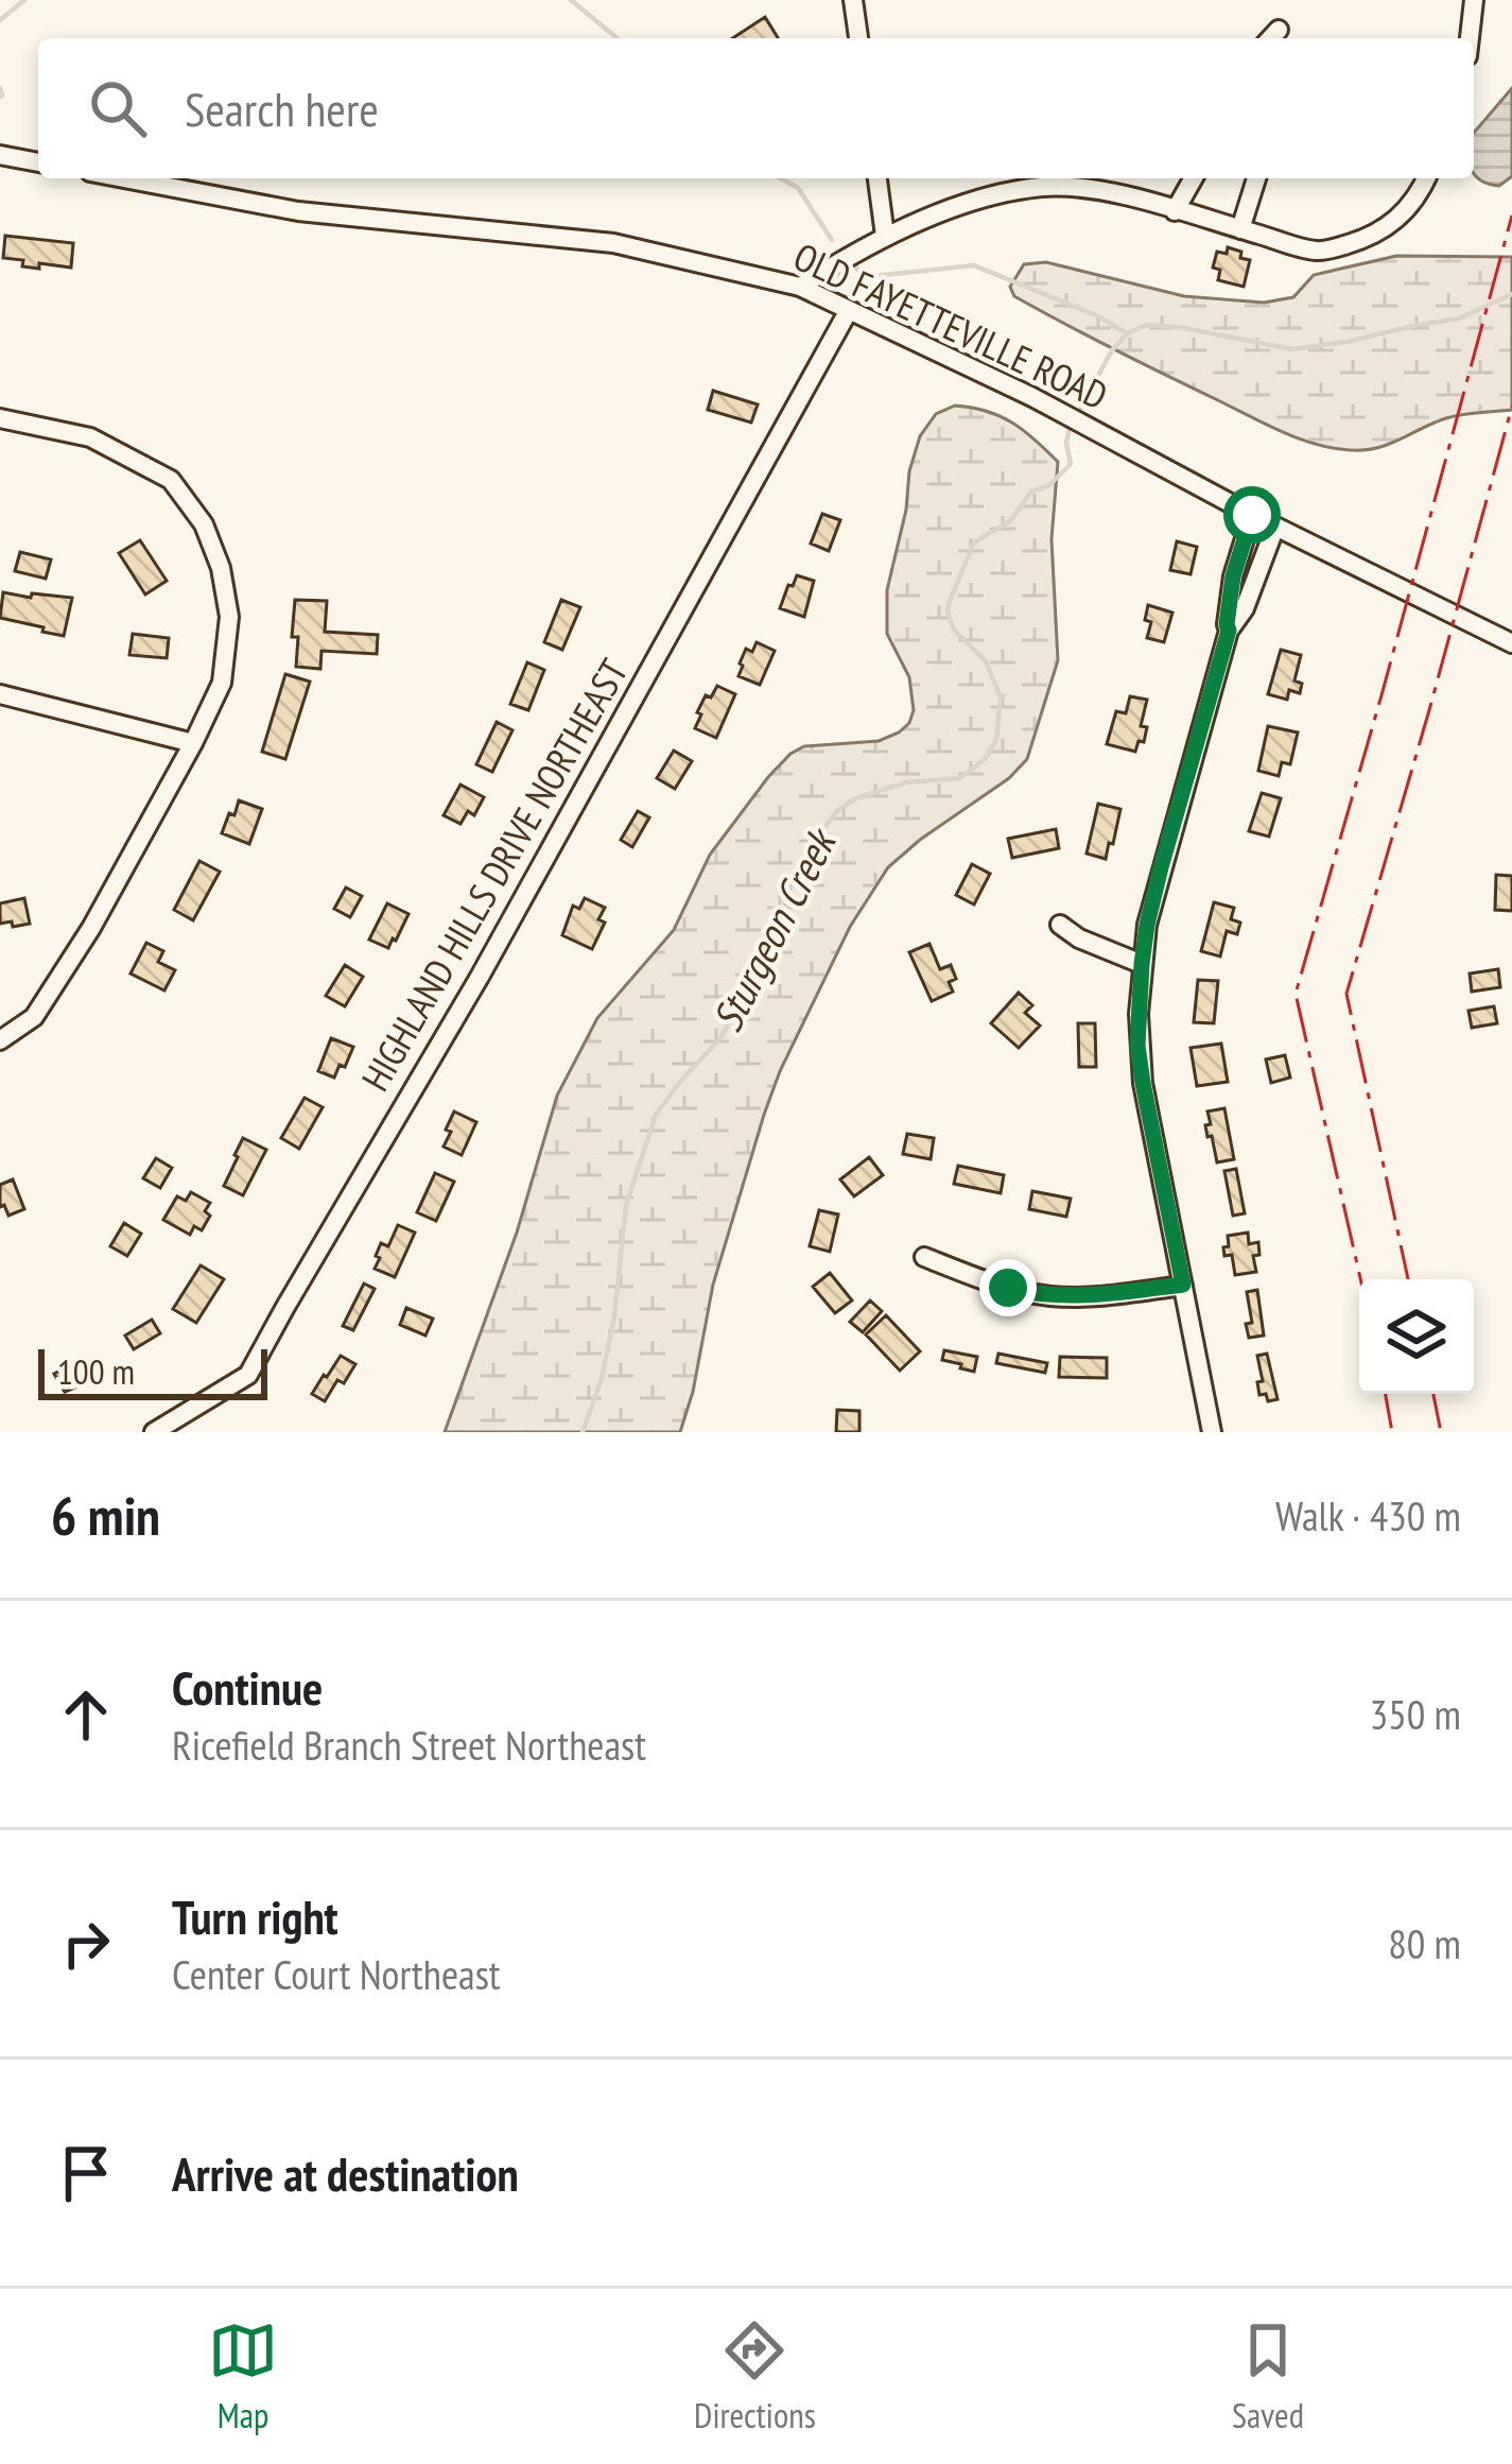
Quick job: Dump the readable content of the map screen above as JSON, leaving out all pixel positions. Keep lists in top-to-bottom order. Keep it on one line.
{"streets":{"street":["OLD FAYETTEVILLE ROAD","HIGHLAND HILLS DRIVE NORTHEAST"]},"crossings":[["OLD FAYETTEVILLE ROAD","HIGHLAND HILLS DRIVE NORTHEAST"]],"water":["Sturgeon Creek"],"scale_bar":"100 m","page":{"search":"Search here","scale":"100 m","heading":["6 min","Walk · 430 m"],"list":[["Continue","Ricefield Branch Street Northeast","350 m"],["Turn right","Center Court Northeast","80 m"],"Arrive at destination"],"nav":["Map","Directions","Saved"]}}
